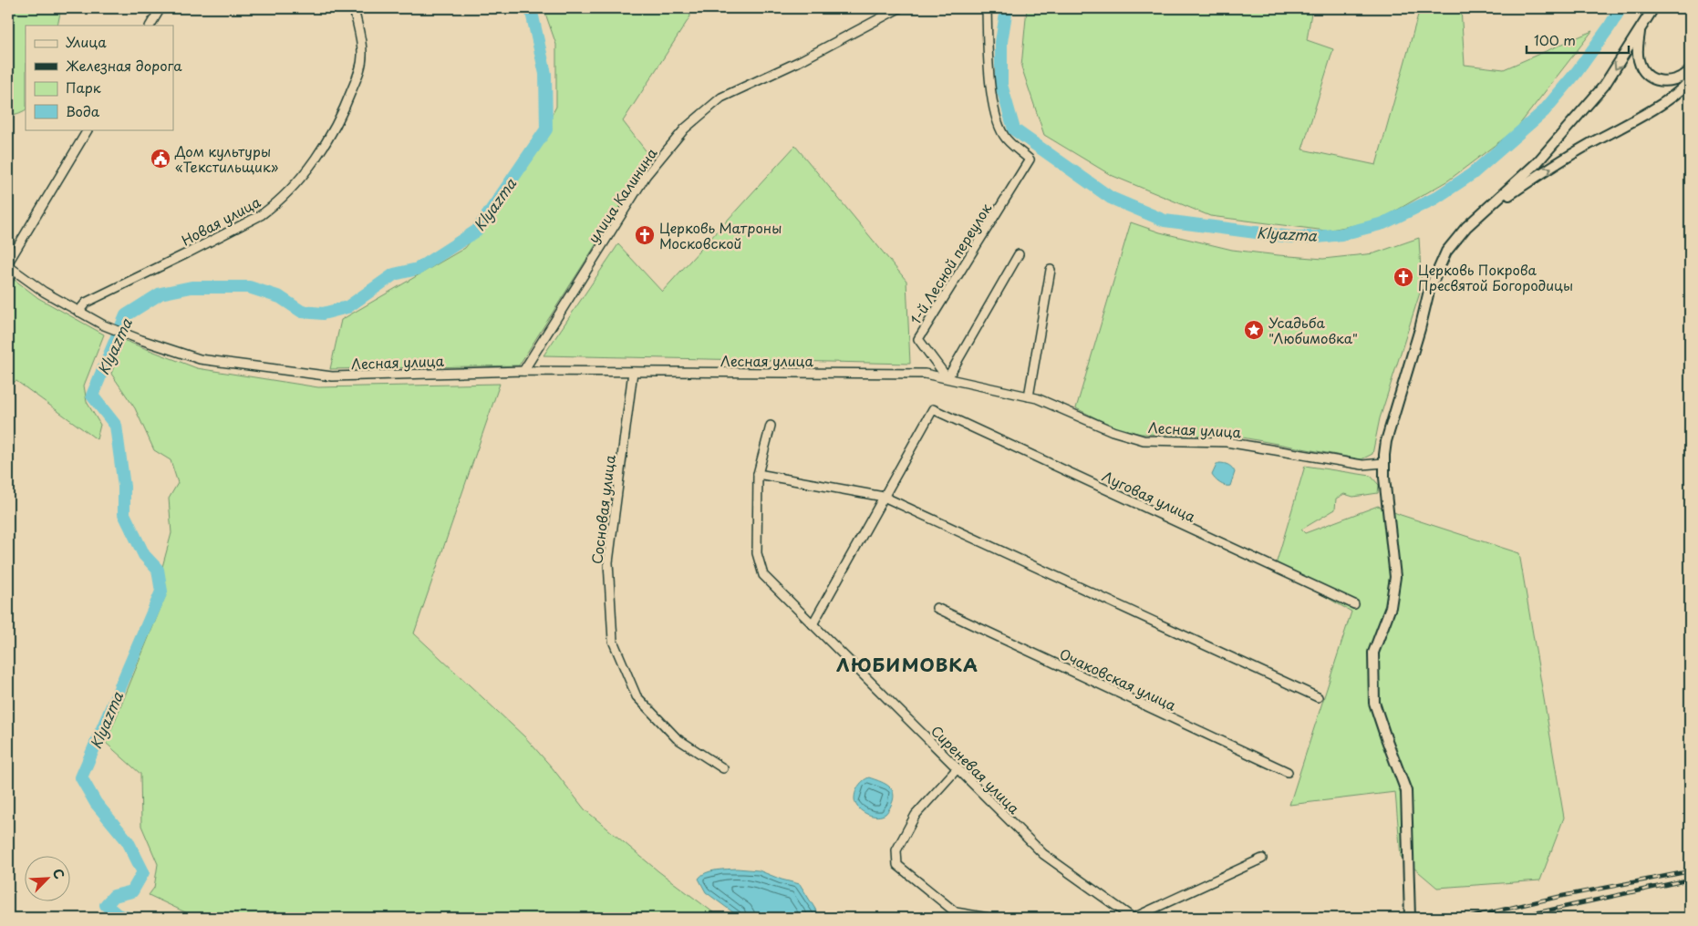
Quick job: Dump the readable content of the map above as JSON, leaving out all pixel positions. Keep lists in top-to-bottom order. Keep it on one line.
{"streets":{"street":["улица Калинина","Новая улица","1-й Лесной переулок","Лесная улица","Луговая улица","Сосновая улица","Очаковская улица","Сиреневая улица"]},"crossings":[["улица Калинина","Лесная улица"],["Новая улица","Лесная улица"],["1-й Лесной переулок","Лесная улица"],["Лесная улица","Сосновая улица"]],"districts":["ЛЮБИМОВКА"],"water":["Klyazma"],"places":{"public building":["Дом культуры «Текстильщик»"],"church":["Церковь Матроны Московской","Церковь Покрова Пресвятой Богородицы"],"place":["Усадьба \"Любимовка\""]},"legend":["Улица","Железная дорога","Парк","Вода"],"scale_bar":"100 m","north":"top right"}
